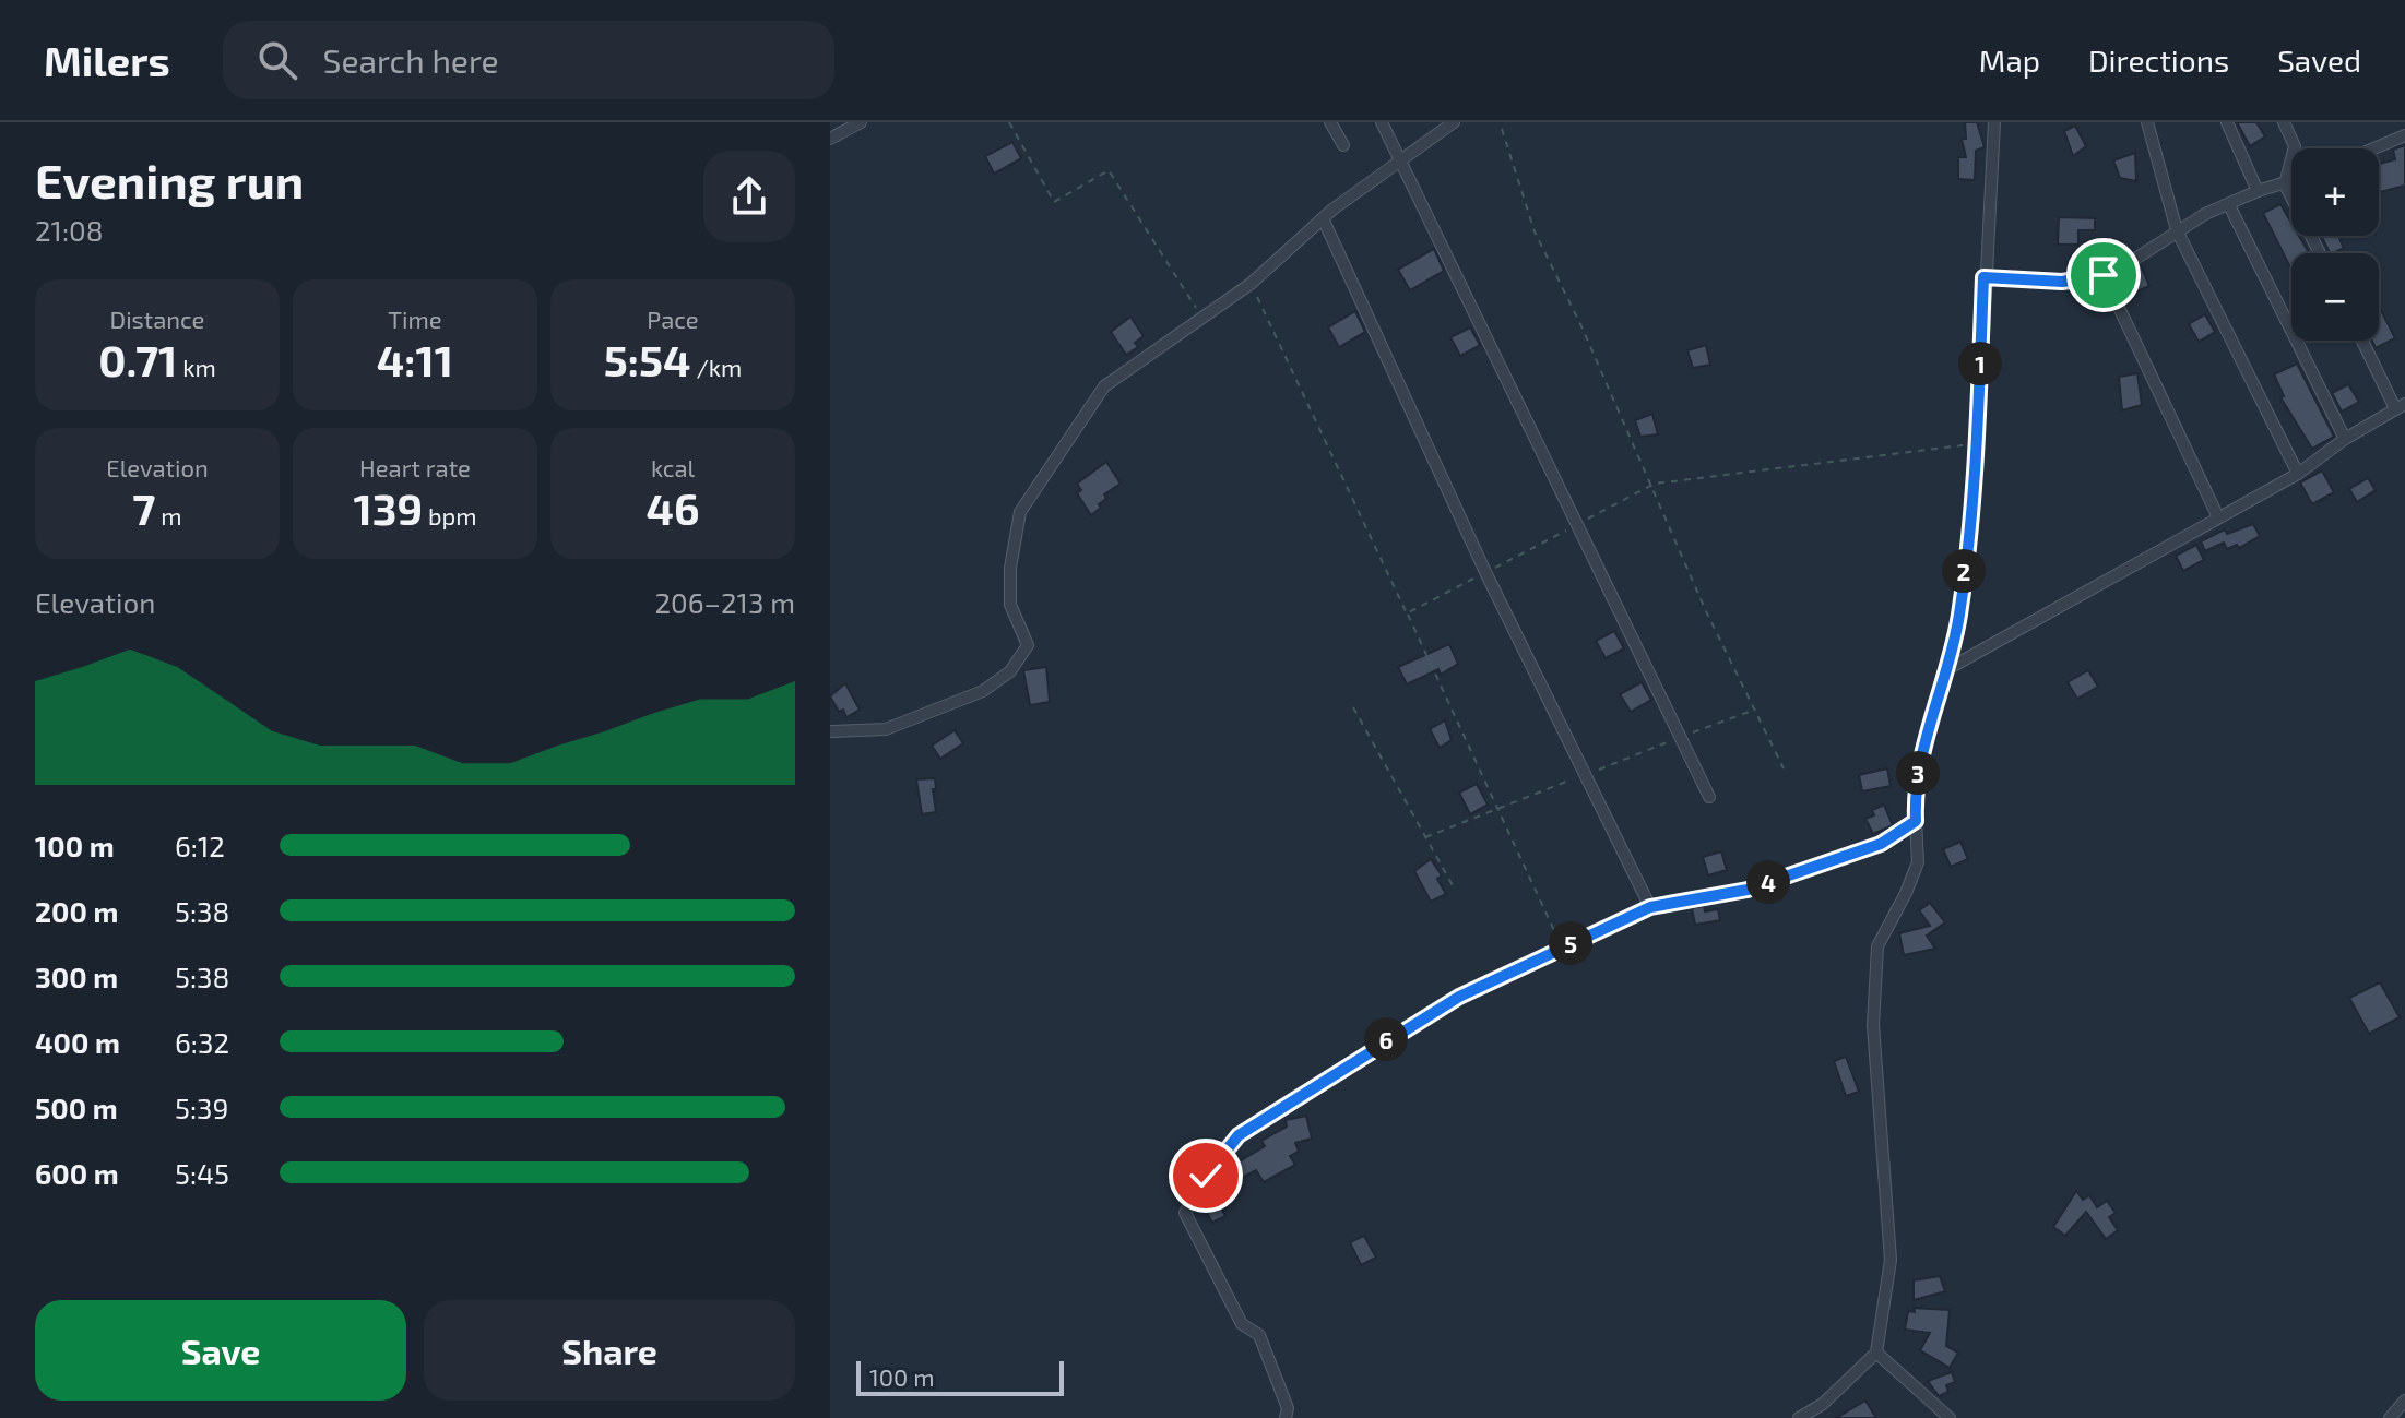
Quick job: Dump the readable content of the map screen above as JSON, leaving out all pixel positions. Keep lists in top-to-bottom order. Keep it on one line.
{"scale_bar":"100 m","page":{"header":"Milers","search":"Search here","nav":["Map","Directions","Saved"],"heading":["Evening run","21:08"],"map_buttons":["+","−"],"stats":[["Distance","0.71 km"],["Time","4:11"],["Pace","5:54 /km"],["Elevation","7 m"],["Heart rate","139 bpm"],["kcal","46"]],"pins":["1","2","3","4","5","6"],"chart":["Elevation","206–213 m"],"list":[{"name":"100 m","note":"6:12"},{"name":"200 m","note":"5:38"},{"name":"300 m","note":"5:38"},{"name":"400 m","note":"6:32"},{"name":"500 m","note":"5:39"},{"name":"600 m","note":"5:45"}],"buttons":["Save","Share"],"scale":"100 m"}}
